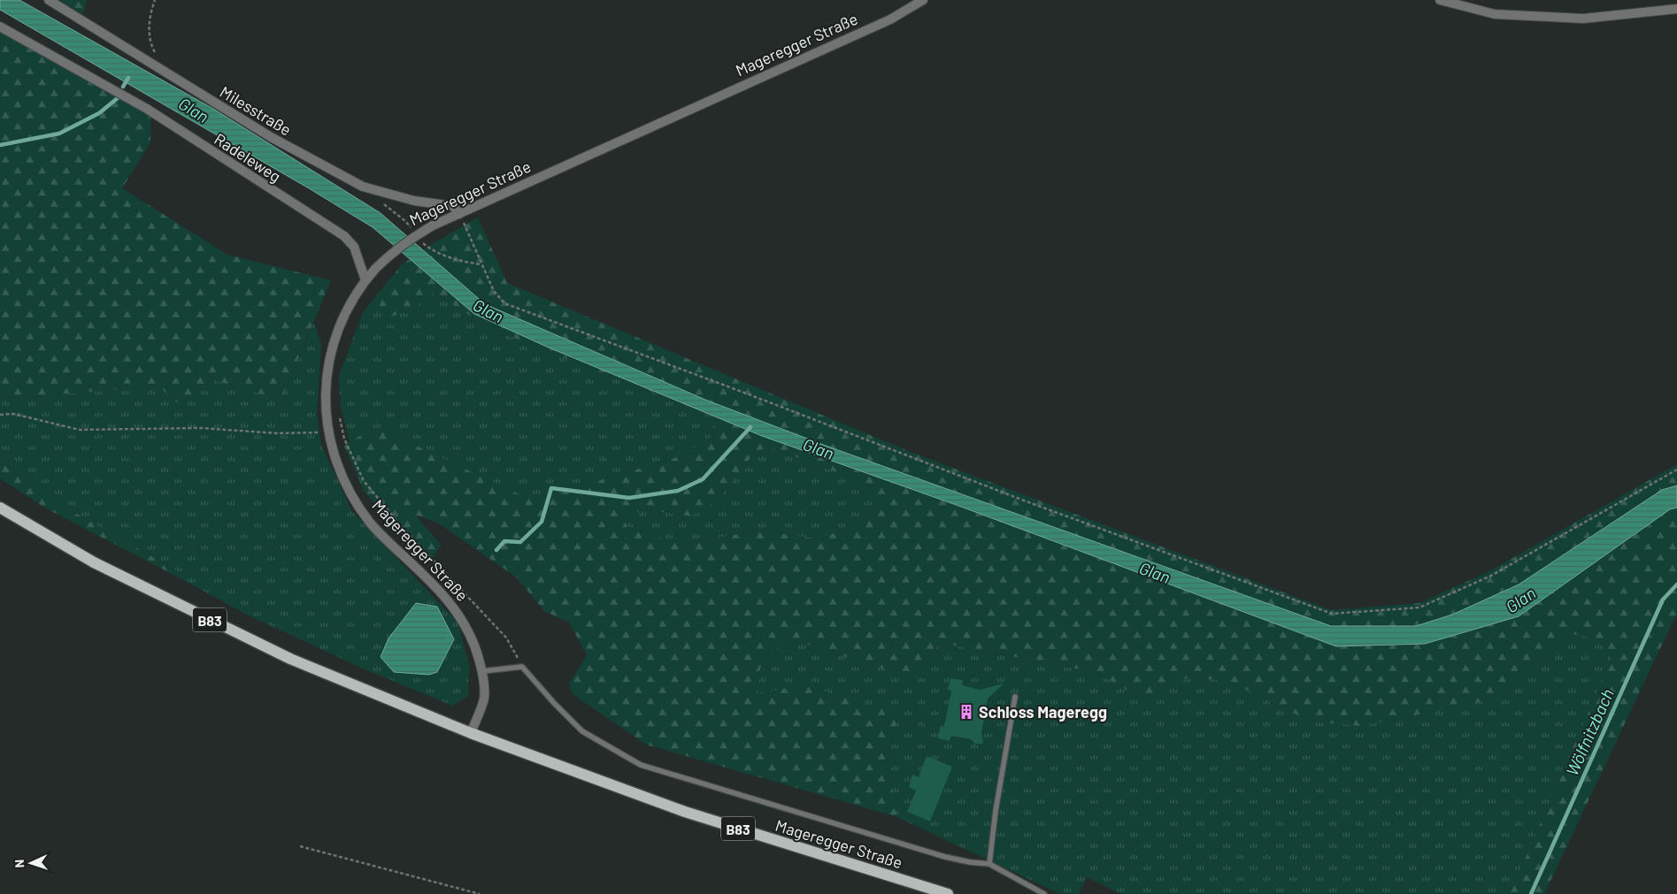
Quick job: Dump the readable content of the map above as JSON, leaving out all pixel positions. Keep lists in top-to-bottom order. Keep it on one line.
{"streets":{"main road":["Mageregger Straße","B83"],"street":["Milesstraße","Radeleweg"]},"crossings":[["Mageregger Straße","Milesstraße"],["Mageregger Straße","Radeleweg"]],"water":["Glan","Wölfnitzbach"],"places":{"building":["Schloss Mageregg"]},"north":"left"}
